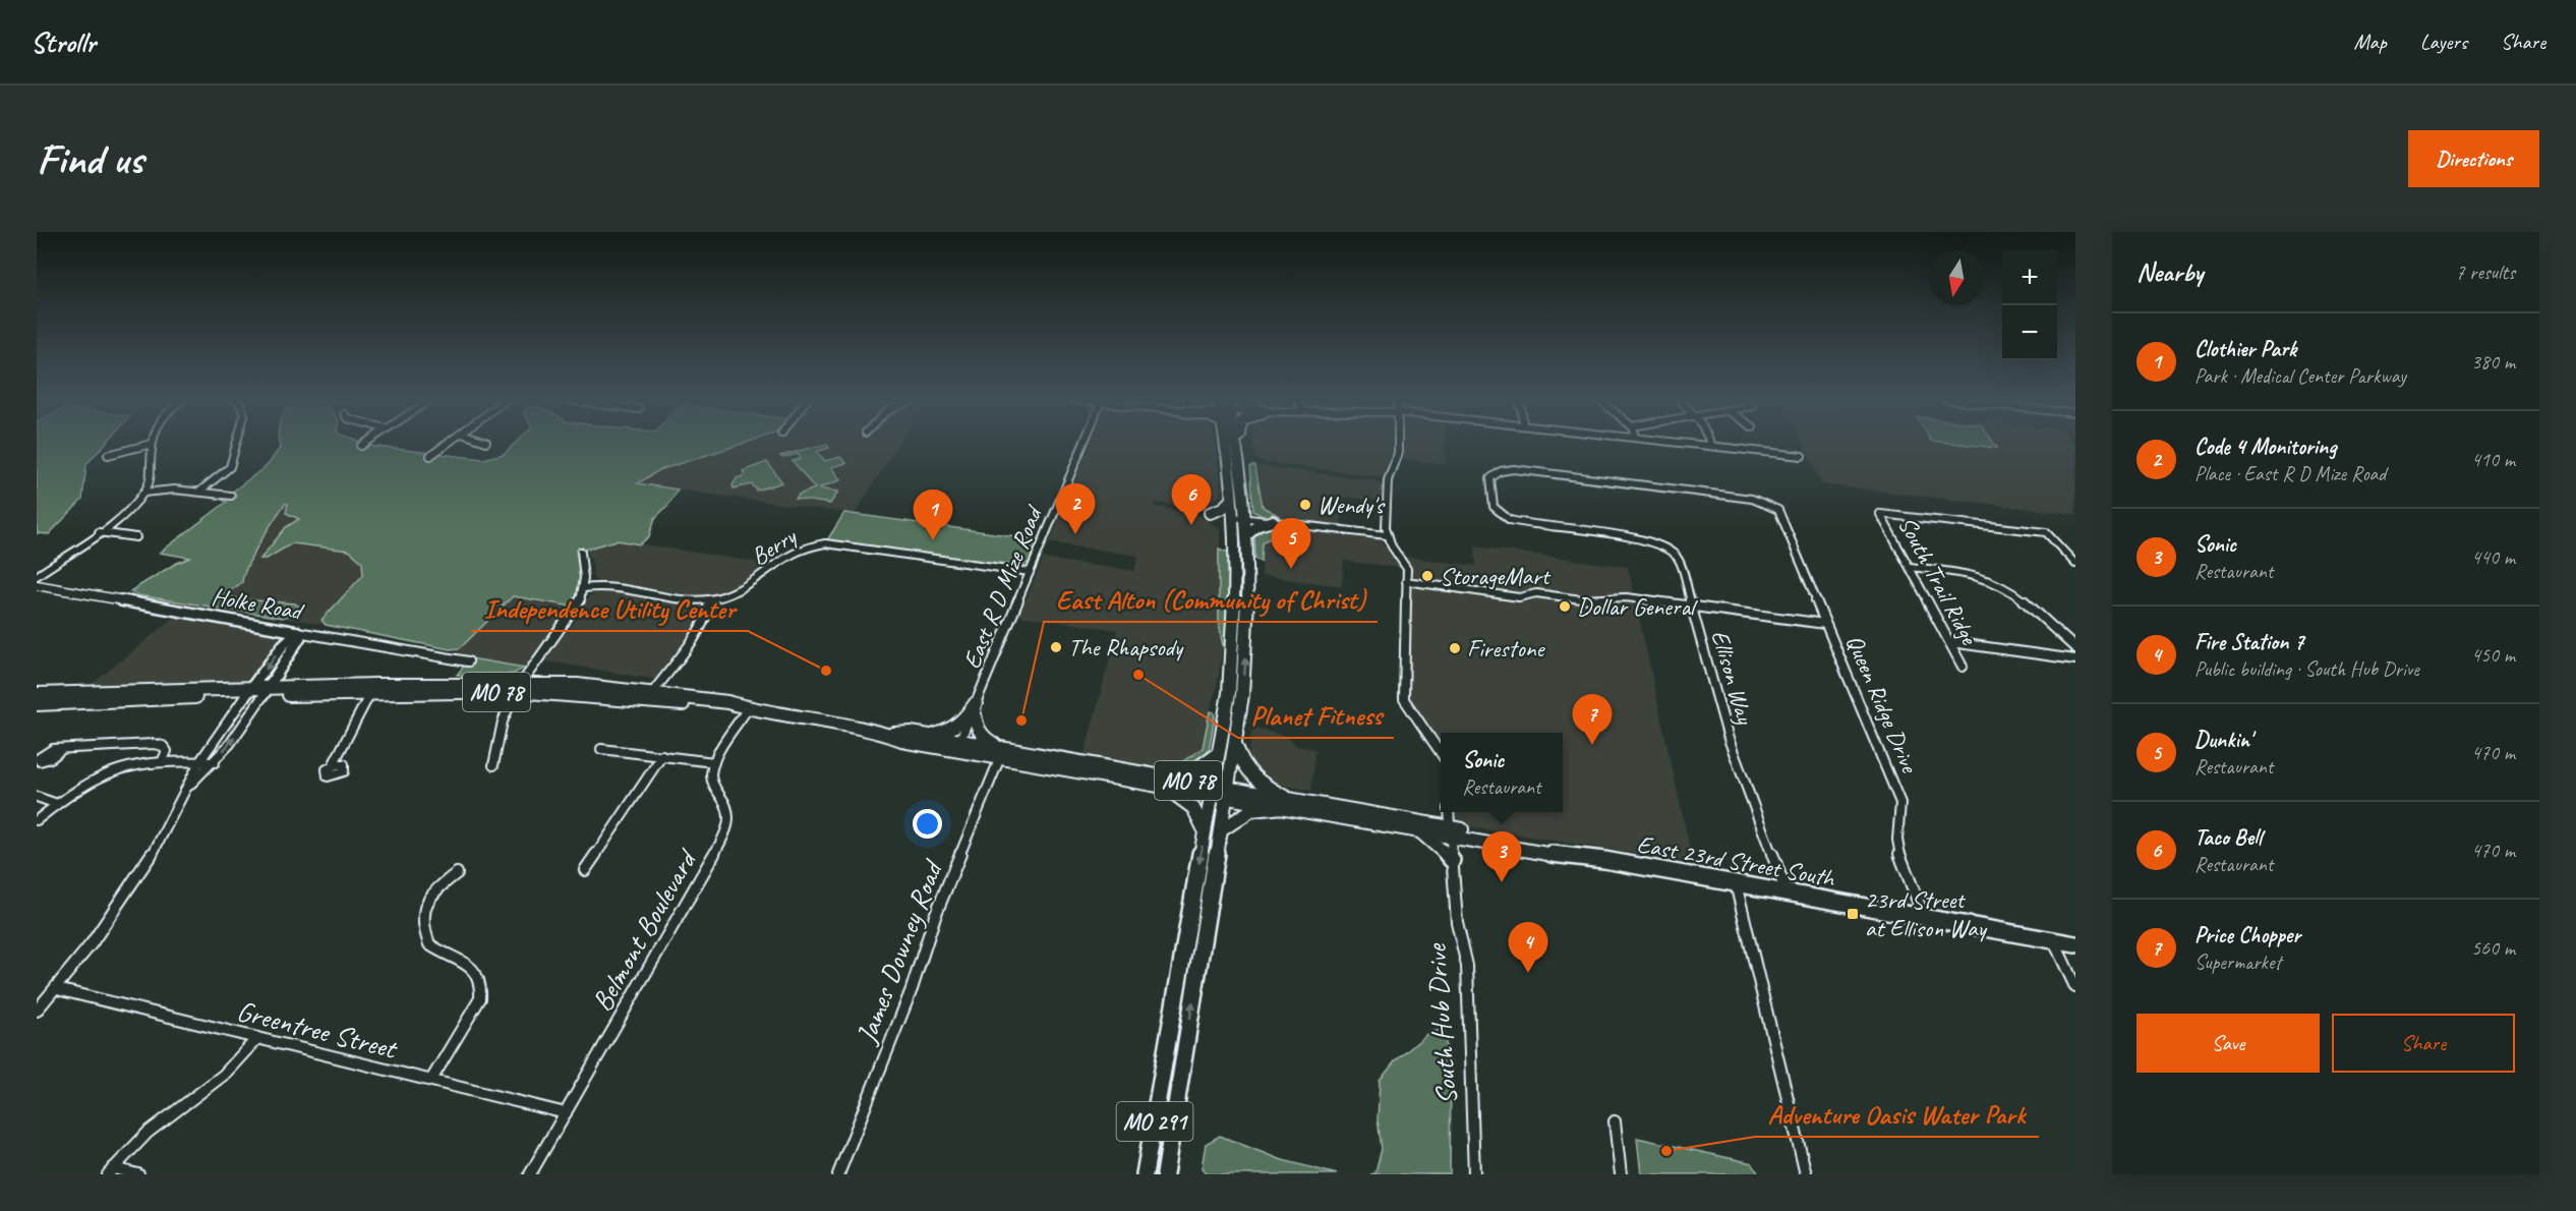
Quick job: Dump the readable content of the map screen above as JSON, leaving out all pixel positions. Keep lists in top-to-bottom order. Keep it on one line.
{"streets":{"main road":["MO 78","East 23rd Street South","MO 291"],"street":["Berry","South Trail Ridge","East R D Mize Road","Holke Road","Ellison Way","Queen Ridge Drive","Belmont Boulevard","James Downey Road","South Hub Drive","Greentree Street"]},"crossings":[["Berry","East R D Mize Road"],["East R D Mize Road","East 23rd Street South"],["Ellison Way","Queen Ridge Drive"],["Ellison Way","East 23rd Street South"],["MO 78","East 23rd Street South"],["Queen Ridge Drive","East 23rd Street South"],["East 23rd Street South","James Downey Road"],["East 23rd Street South","South Hub Drive"],["East 23rd Street South","MO 291"],["Belmont Boulevard","Greentree Street"]],"places":{"other":["Wendy's","StorageMart","Dollar General","The Rhapsody","Firestone","Independence Utility Center","Planet Fitness","East Alton (Community of Christ)","Adventure Oasis Water Park"],"transit":["23rd Street at Ellison Way"]},"north":"bottom","page":{"header":"Strollr","nav":["Map","Layers","Share"],"buttons":["Directions",["Save","Share"]],"title":"Find us","heading":["Nearby","7 results"],"map_buttons":["+","−"],"list":[{"mark":"1","name":"Clothier Park","note":"Park · Medical Center Parkway","value":"380 m"},{"mark":"2","name":"Code 4 Monitoring","note":"Place · East R D Mize Road","value":"410 m"},{"mark":"3","name":"Sonic","note":"Restaurant","value":"440 m"},{"mark":"4","name":"Fire Station 7","note":"Public building · South Hub Drive","value":"450 m"},{"mark":"5","name":"Dunkin'","note":"Restaurant","value":"470 m"},{"mark":"6","name":"Taco Bell","note":"Restaurant","value":"470 m"},{"mark":"7","name":"Price Chopper","note":"Supermarket","value":"560 m"}],"pins":["6","2","1","5","7","3","4"],"popup":["Sonic","Restaurant"]}}
